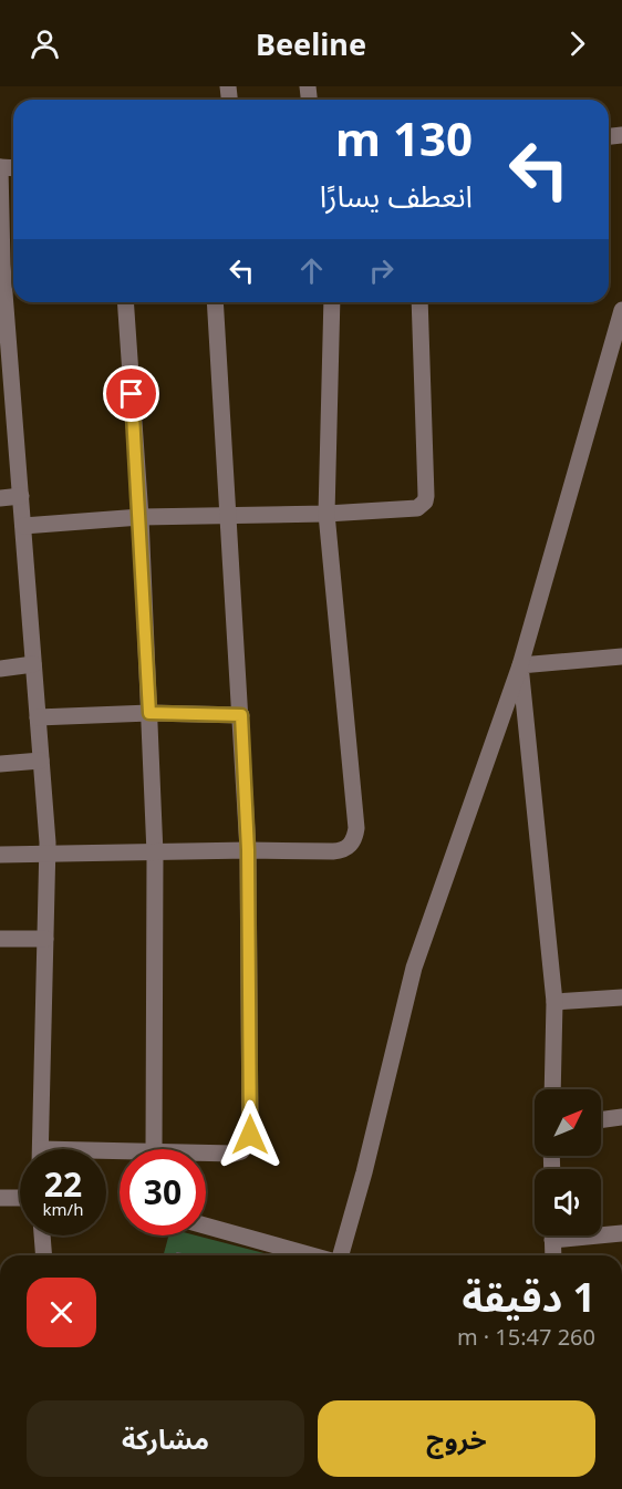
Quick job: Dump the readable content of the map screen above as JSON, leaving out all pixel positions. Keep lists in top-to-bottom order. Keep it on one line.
{"north":"top right","page":{"header":"Beeline","turn":["130 m","انعطف يسارًا"],"speed":"22 km/h","limit":"30","heading":["1 دقيقة","260 m · 15:47"],"buttons":["خروج","مشاركة"]}}
